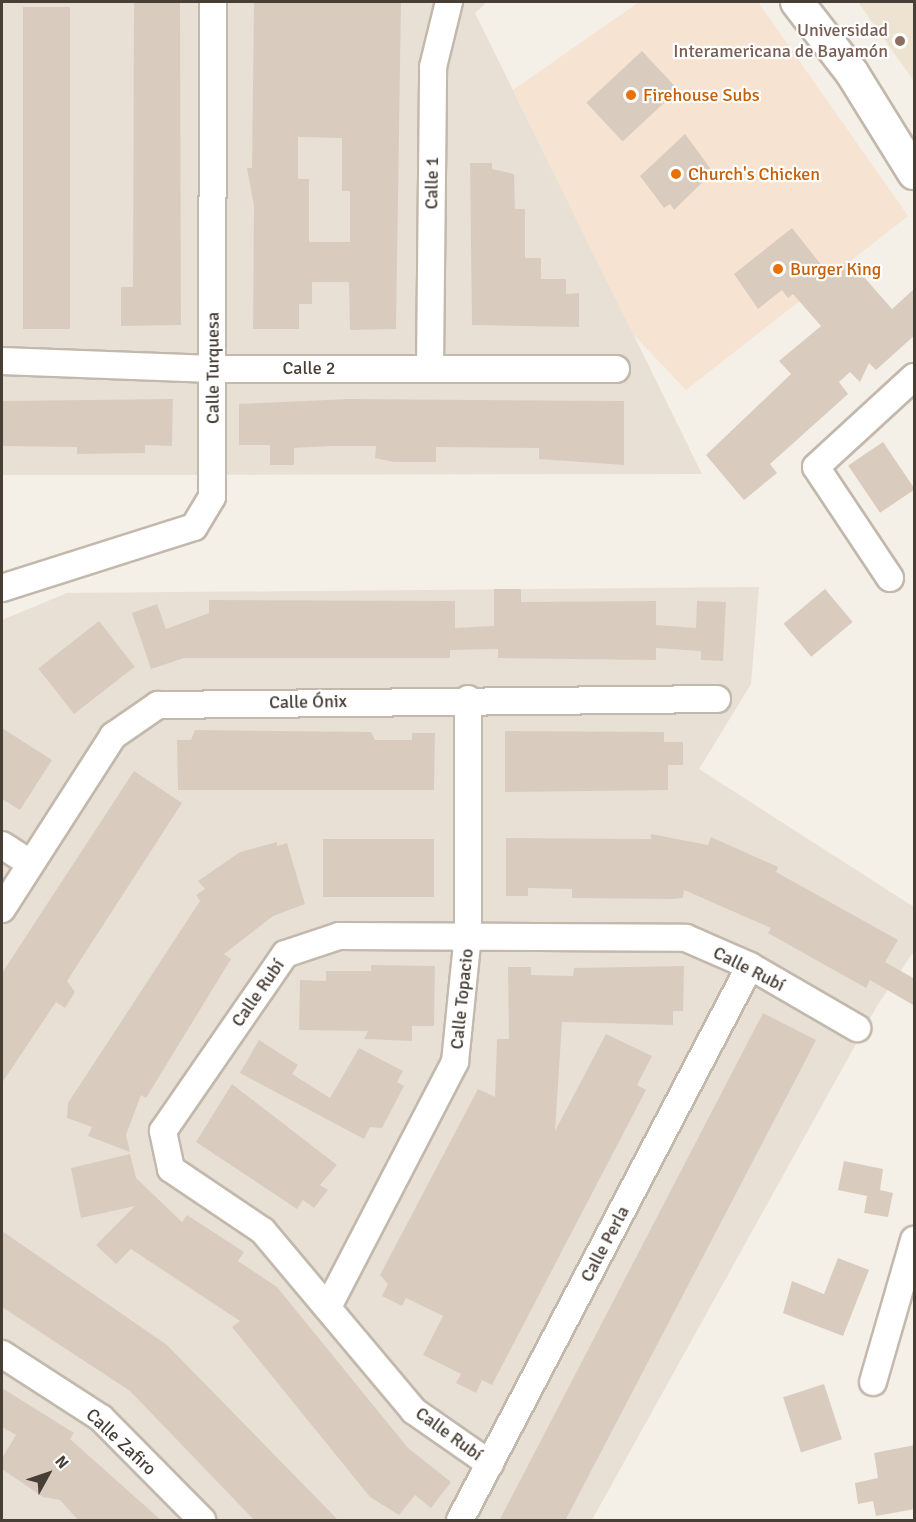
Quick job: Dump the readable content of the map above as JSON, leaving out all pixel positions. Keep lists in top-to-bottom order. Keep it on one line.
{"streets":{"street":["Calle 1","Calle Turquesa","Calle 2","Calle Ónix","Calle Rubí","Calle Topacio","Calle Perla","Calle Zafiro"]},"crossings":[["Calle 1","Calle 2"],["Calle Turquesa","Calle 2"],["Calle Ónix","Calle Topacio"],["Calle Rubí","Calle Topacio"],["Calle Rubí","Calle Perla"]],"places":["Universidad Interamericana de Bayamón","Firehouse Subs","Church's Chicken","Burger King"],"north":"top right"}
